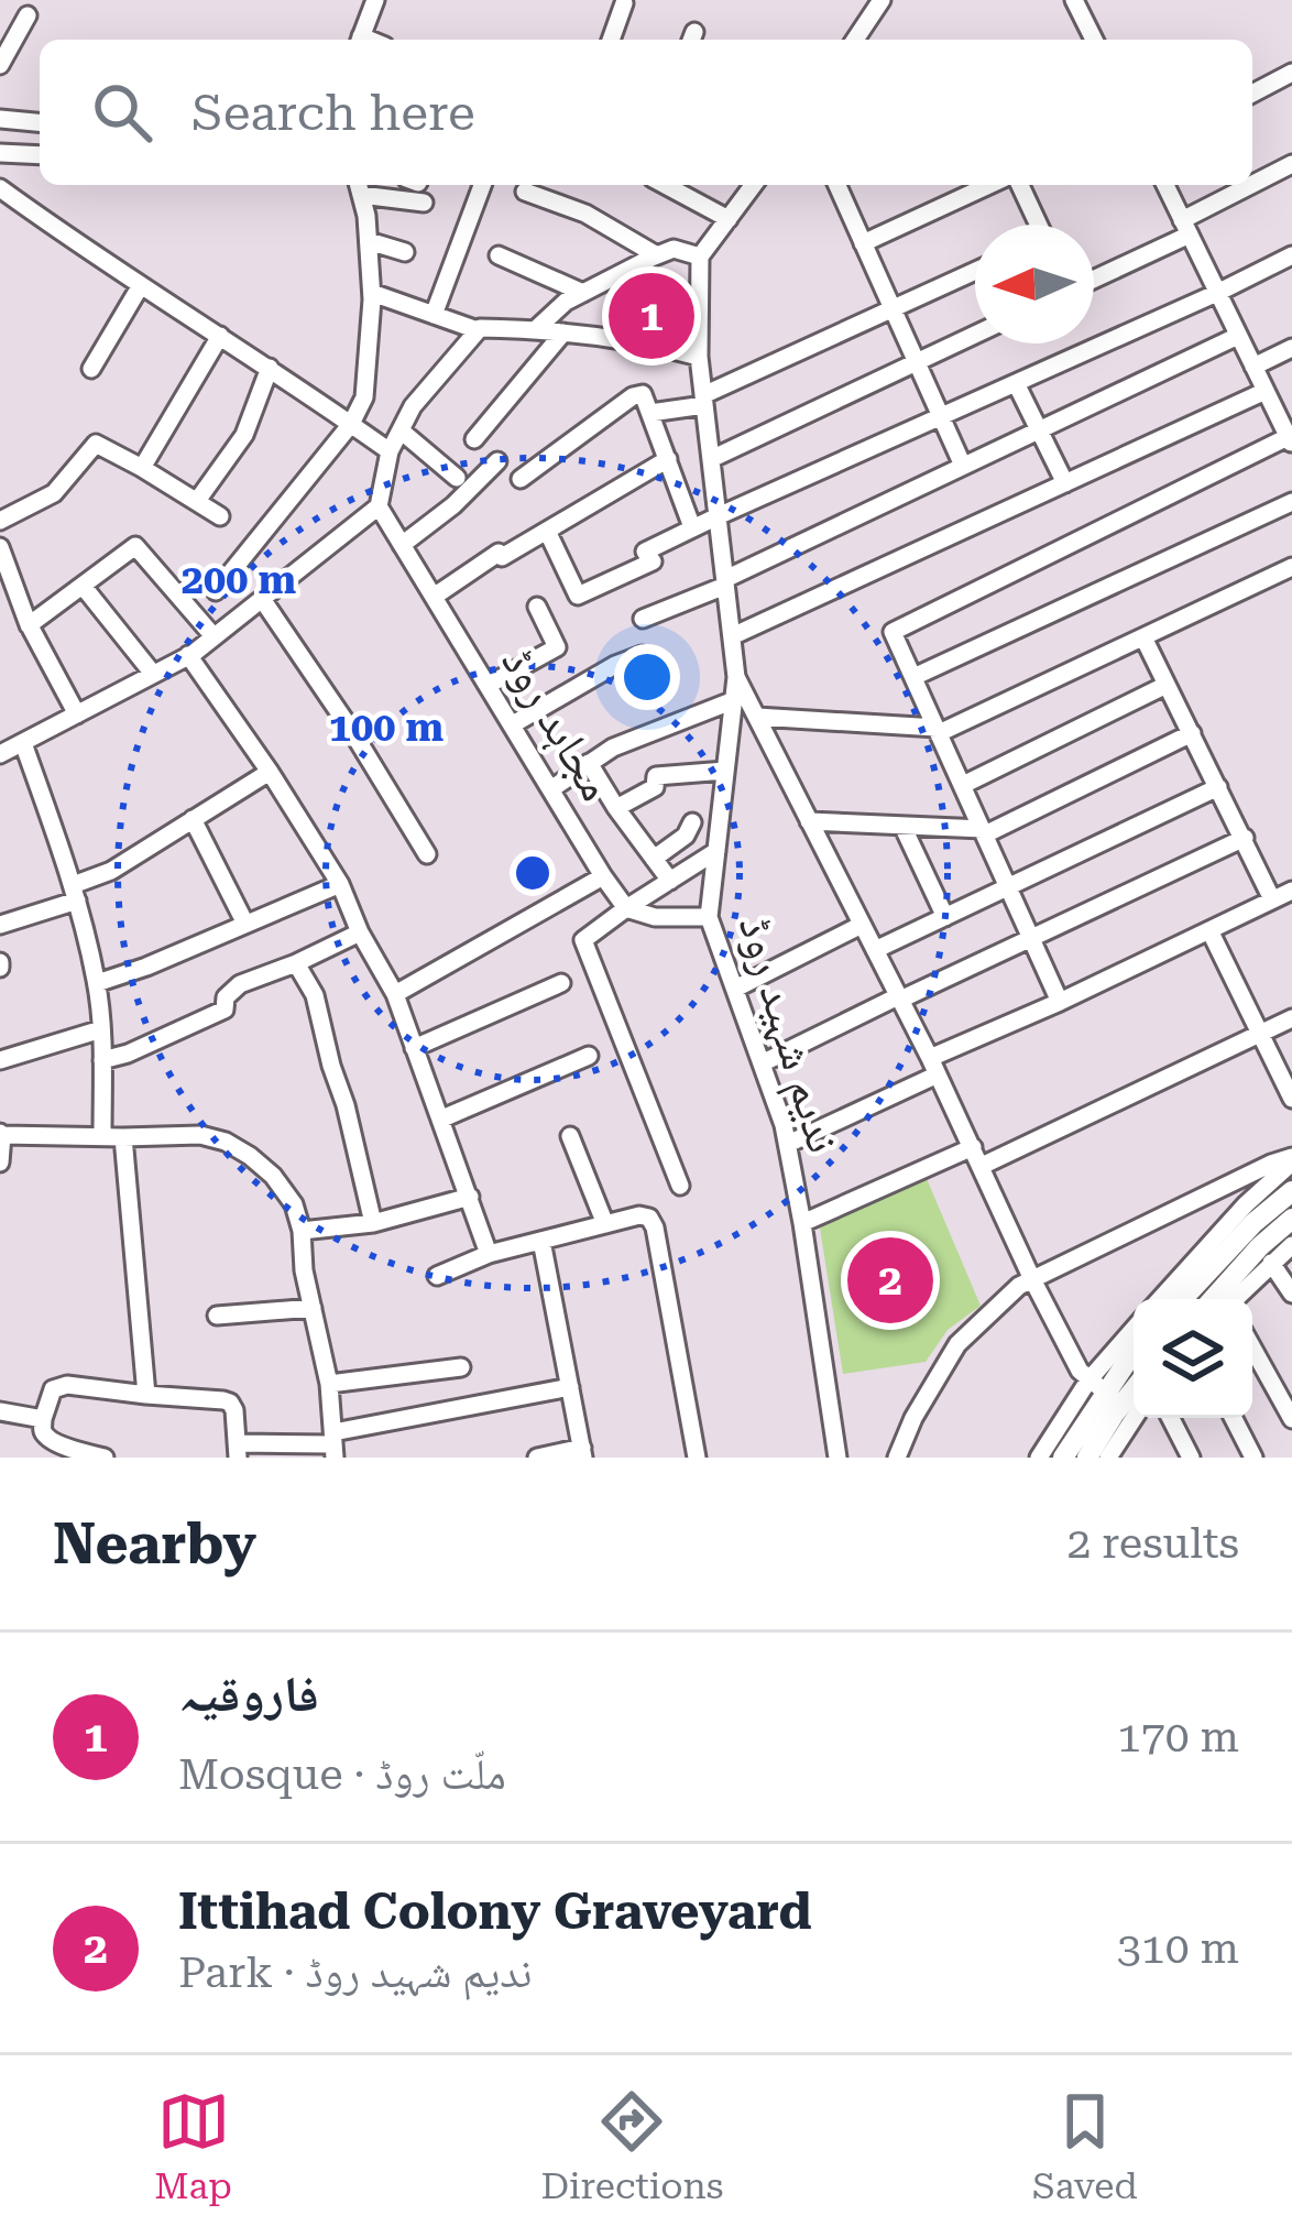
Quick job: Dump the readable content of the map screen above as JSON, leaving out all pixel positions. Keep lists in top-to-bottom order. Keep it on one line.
{"streets":{"street":["مجاہد روڈ","ندیم شہید روڈ"]},"north":"left","page":{"search":"Search here","pins":["1","2"],"heading":["Nearby","2 results"],"list":[{"mark":"1","name":"فاروقیہ","note":"Mosque · ملّت روڈ","value":"170 m"},{"mark":"2","name":"Ittihad Colony Graveyard","note":"Park · ندیم شہید روڈ","value":"310 m"}],"nav":["Map","Directions","Saved"]},"rings":["200 m","100 m"]}
